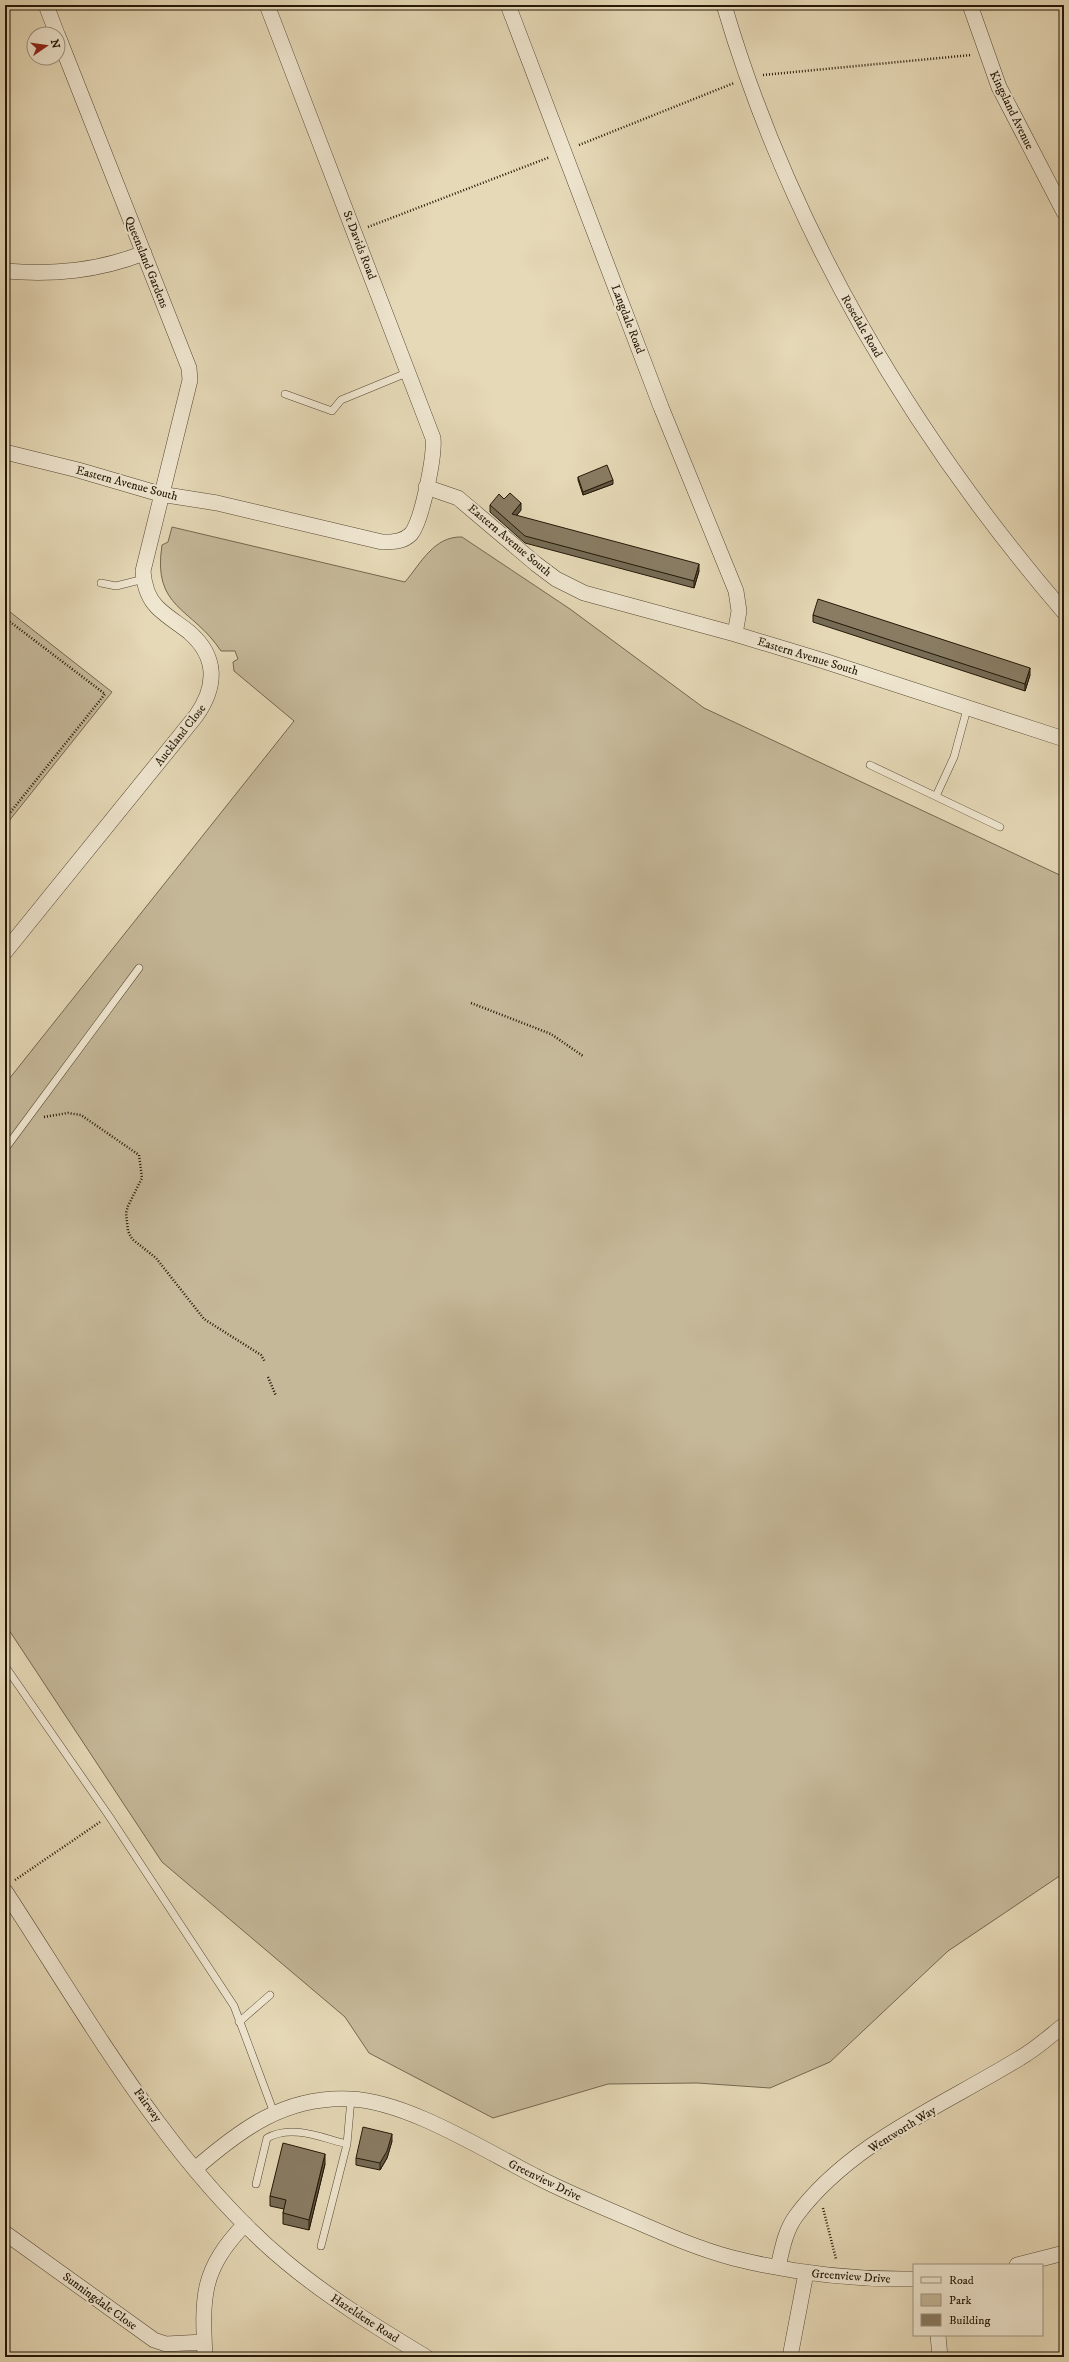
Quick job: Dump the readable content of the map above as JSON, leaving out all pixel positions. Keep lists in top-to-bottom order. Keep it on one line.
{"streets":{"street":["Kingsland Avenue","St Davids Road","Queensland Gardens","Langdale Road","Rosedale Road","Eastern Avenue South","Auckland Close","Fairway","Wentworth Way","Greenview Drive","Sunningdale Close","Hazeldene Road"]},"crossings":[["St Davids Road","Eastern Avenue South"],["Queensland Gardens","Eastern Avenue South"],["Queensland Gardens","Auckland Close"],["Langdale Road","Eastern Avenue South"],["Eastern Avenue South","Auckland Close"],["Fairway","Greenview Drive"],["Fairway","Hazeldene Road"],["Wentworth Way","Greenview Drive"]],"legend":["Road","Park","Building"],"north":"right"}
